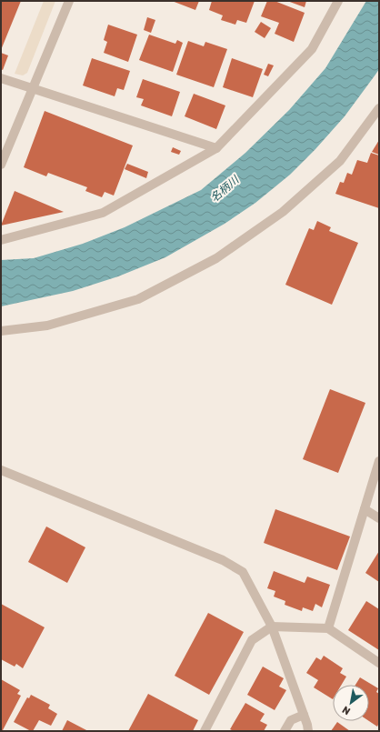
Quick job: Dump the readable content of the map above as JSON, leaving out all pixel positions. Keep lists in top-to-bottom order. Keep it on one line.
{"water":["名柄川"],"north":"bottom left"}
